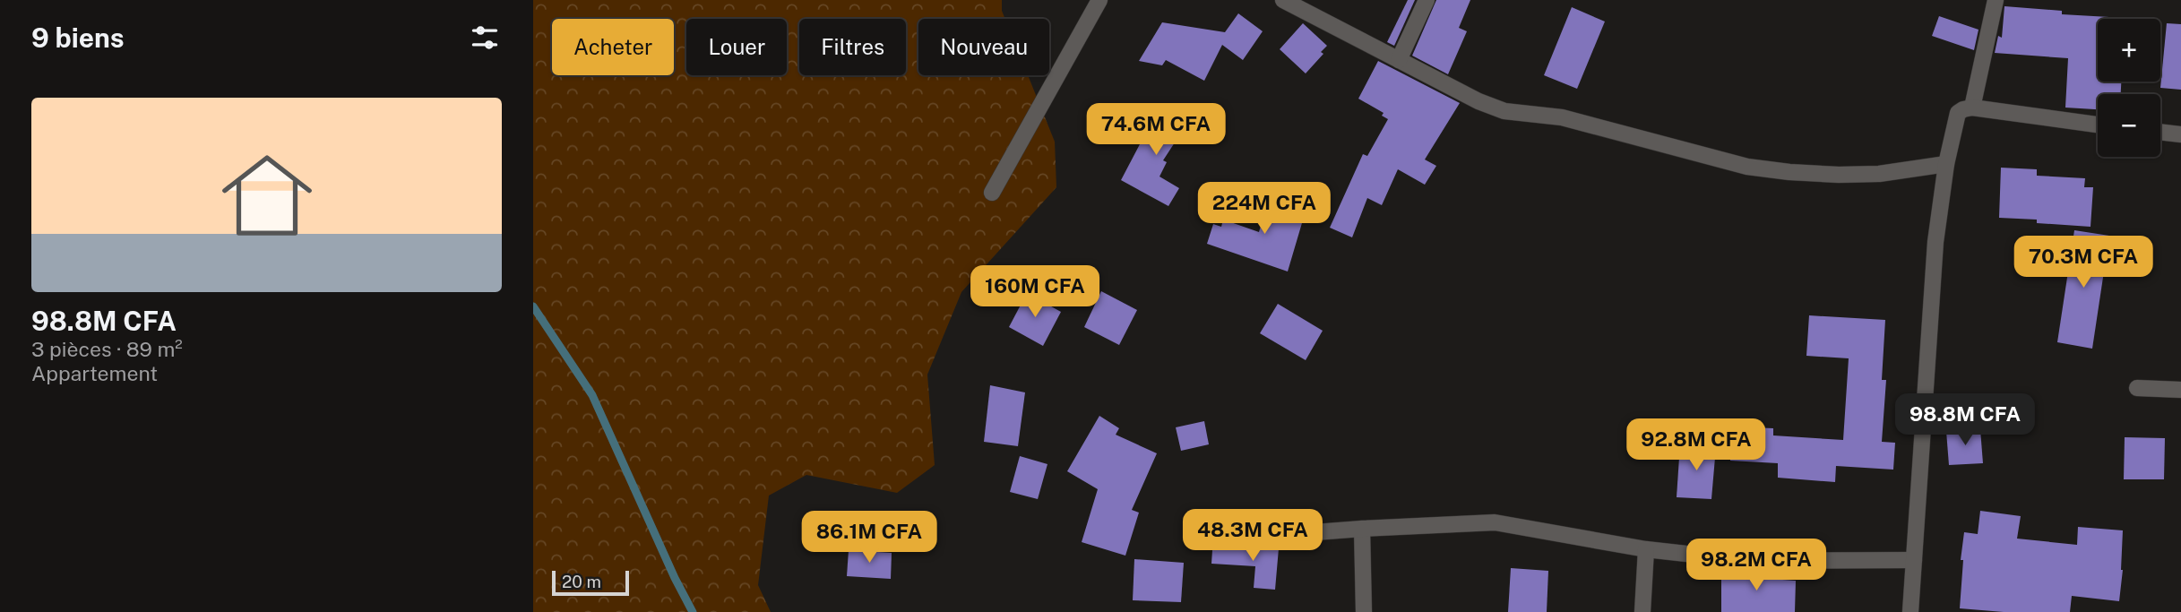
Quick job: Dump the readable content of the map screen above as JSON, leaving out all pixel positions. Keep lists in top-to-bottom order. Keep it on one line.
{"scale_bar":"20 m","page":{"heading":"9 biens","map_buttons":["+","−"],"chip":["Acheter","Louer","Filtres","Nouveau"],"list":[{"name":"98.8M CFA","note":"3 pièces · 89 m² · Appartement"}],"price":["74.6M CFA","224M CFA","70.3M CFA","160M CFA","98.8M CFA","92.8M CFA","48.3M CFA","86.1M CFA","98.2M CFA"],"scale":"20 m"}}
